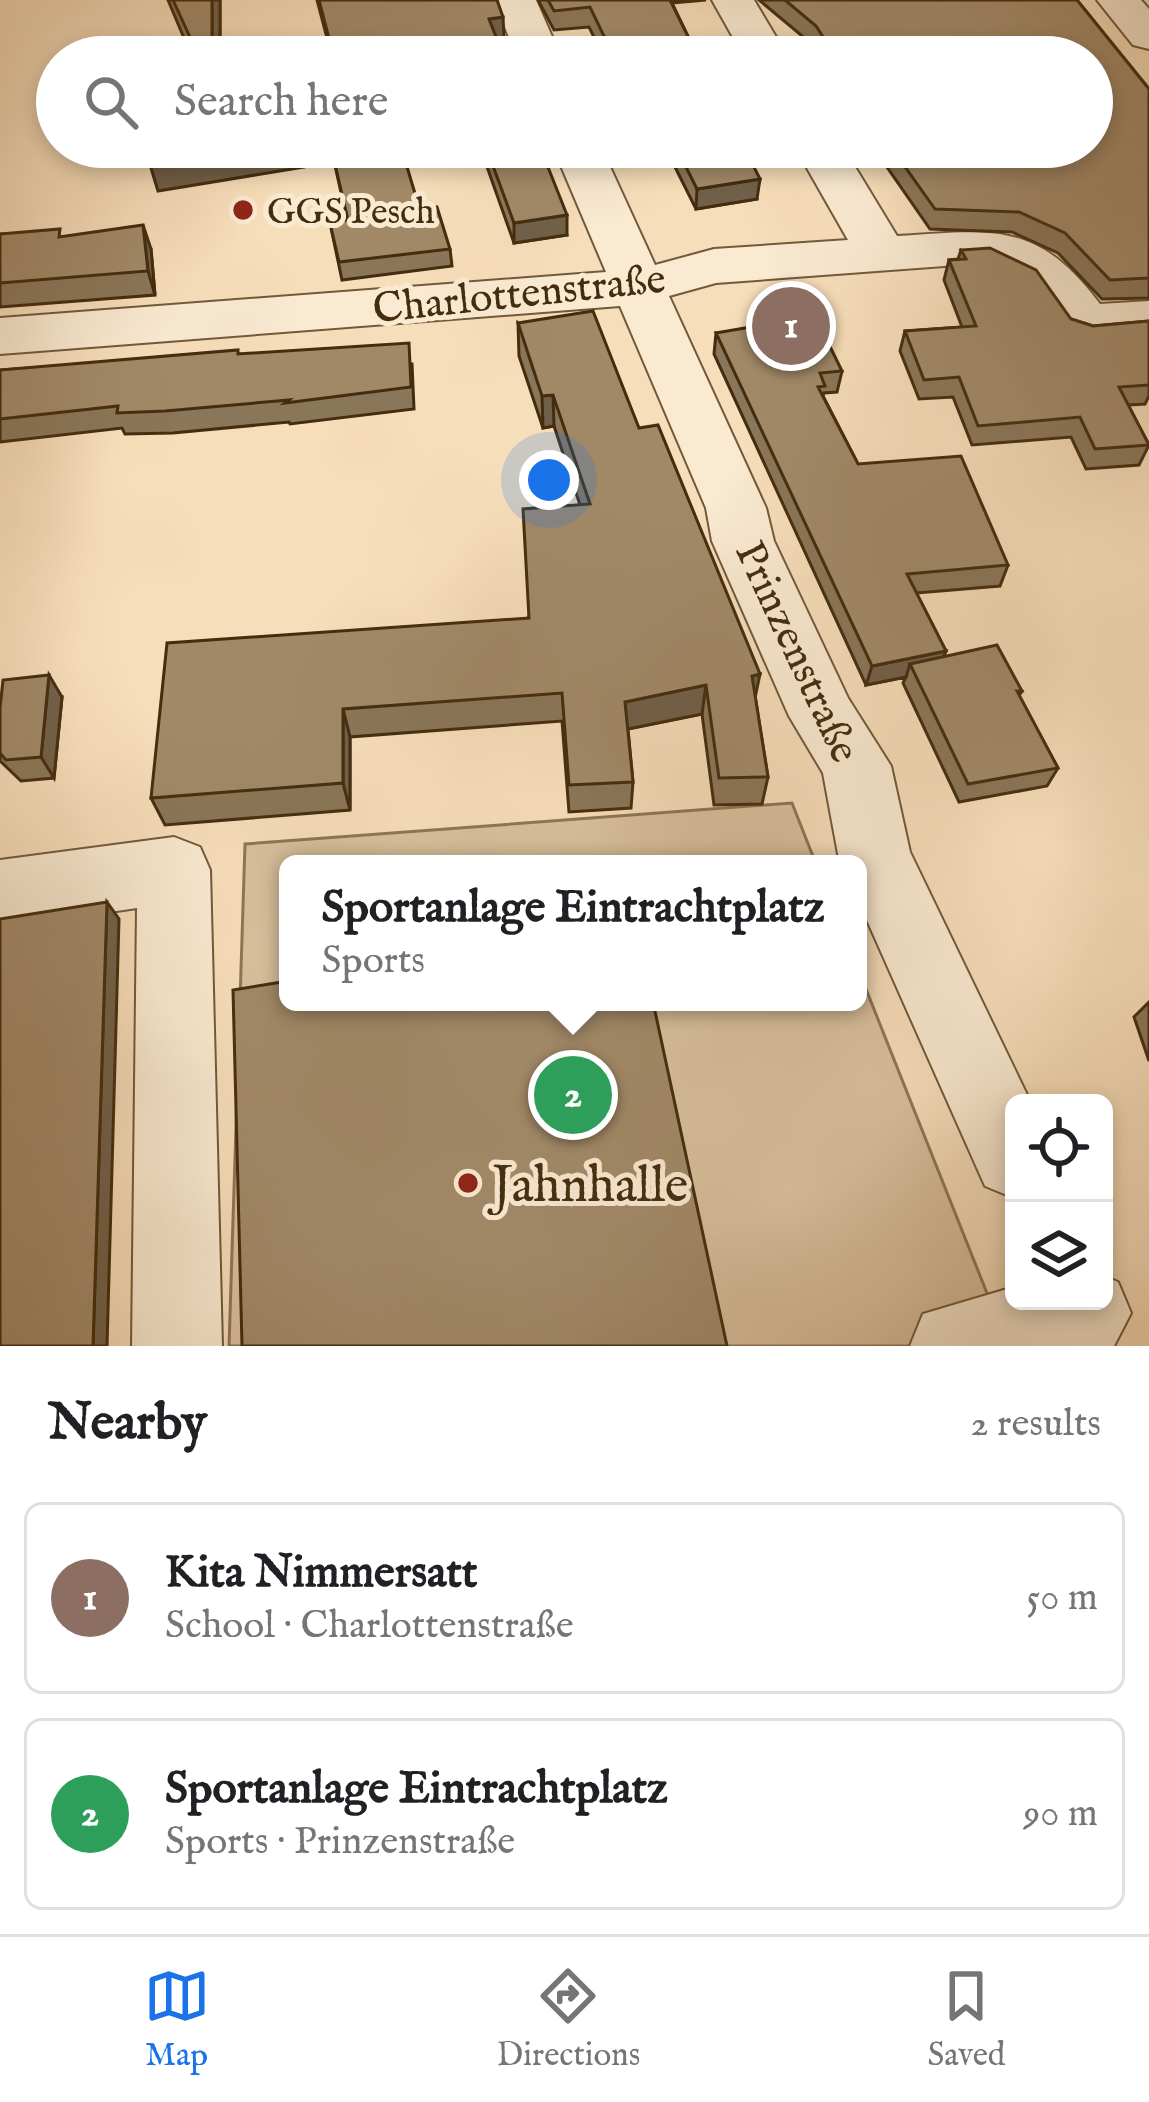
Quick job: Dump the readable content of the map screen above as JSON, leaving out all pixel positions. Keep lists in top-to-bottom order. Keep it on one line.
{"streets":{"street":["Charlottenstraße","Prinzenstraße"]},"crossings":[["Charlottenstraße","Prinzenstraße"]],"places":["GGS Pesch","Jahnhalle"],"page":{"search":"Search here","pins":["1","2"],"popup":["Sportanlage Eintrachtplatz","Sports"],"heading":["Nearby","2 results"],"list":[{"mark":"1","name":"Kita Nimmersatt","note":"School · Charlottenstraße","value":"50 m"},{"mark":"2","name":"Sportanlage Eintrachtplatz","note":"Sports · Prinzenstraße","value":"90 m"}],"nav":["Map","Directions","Saved"]}}
